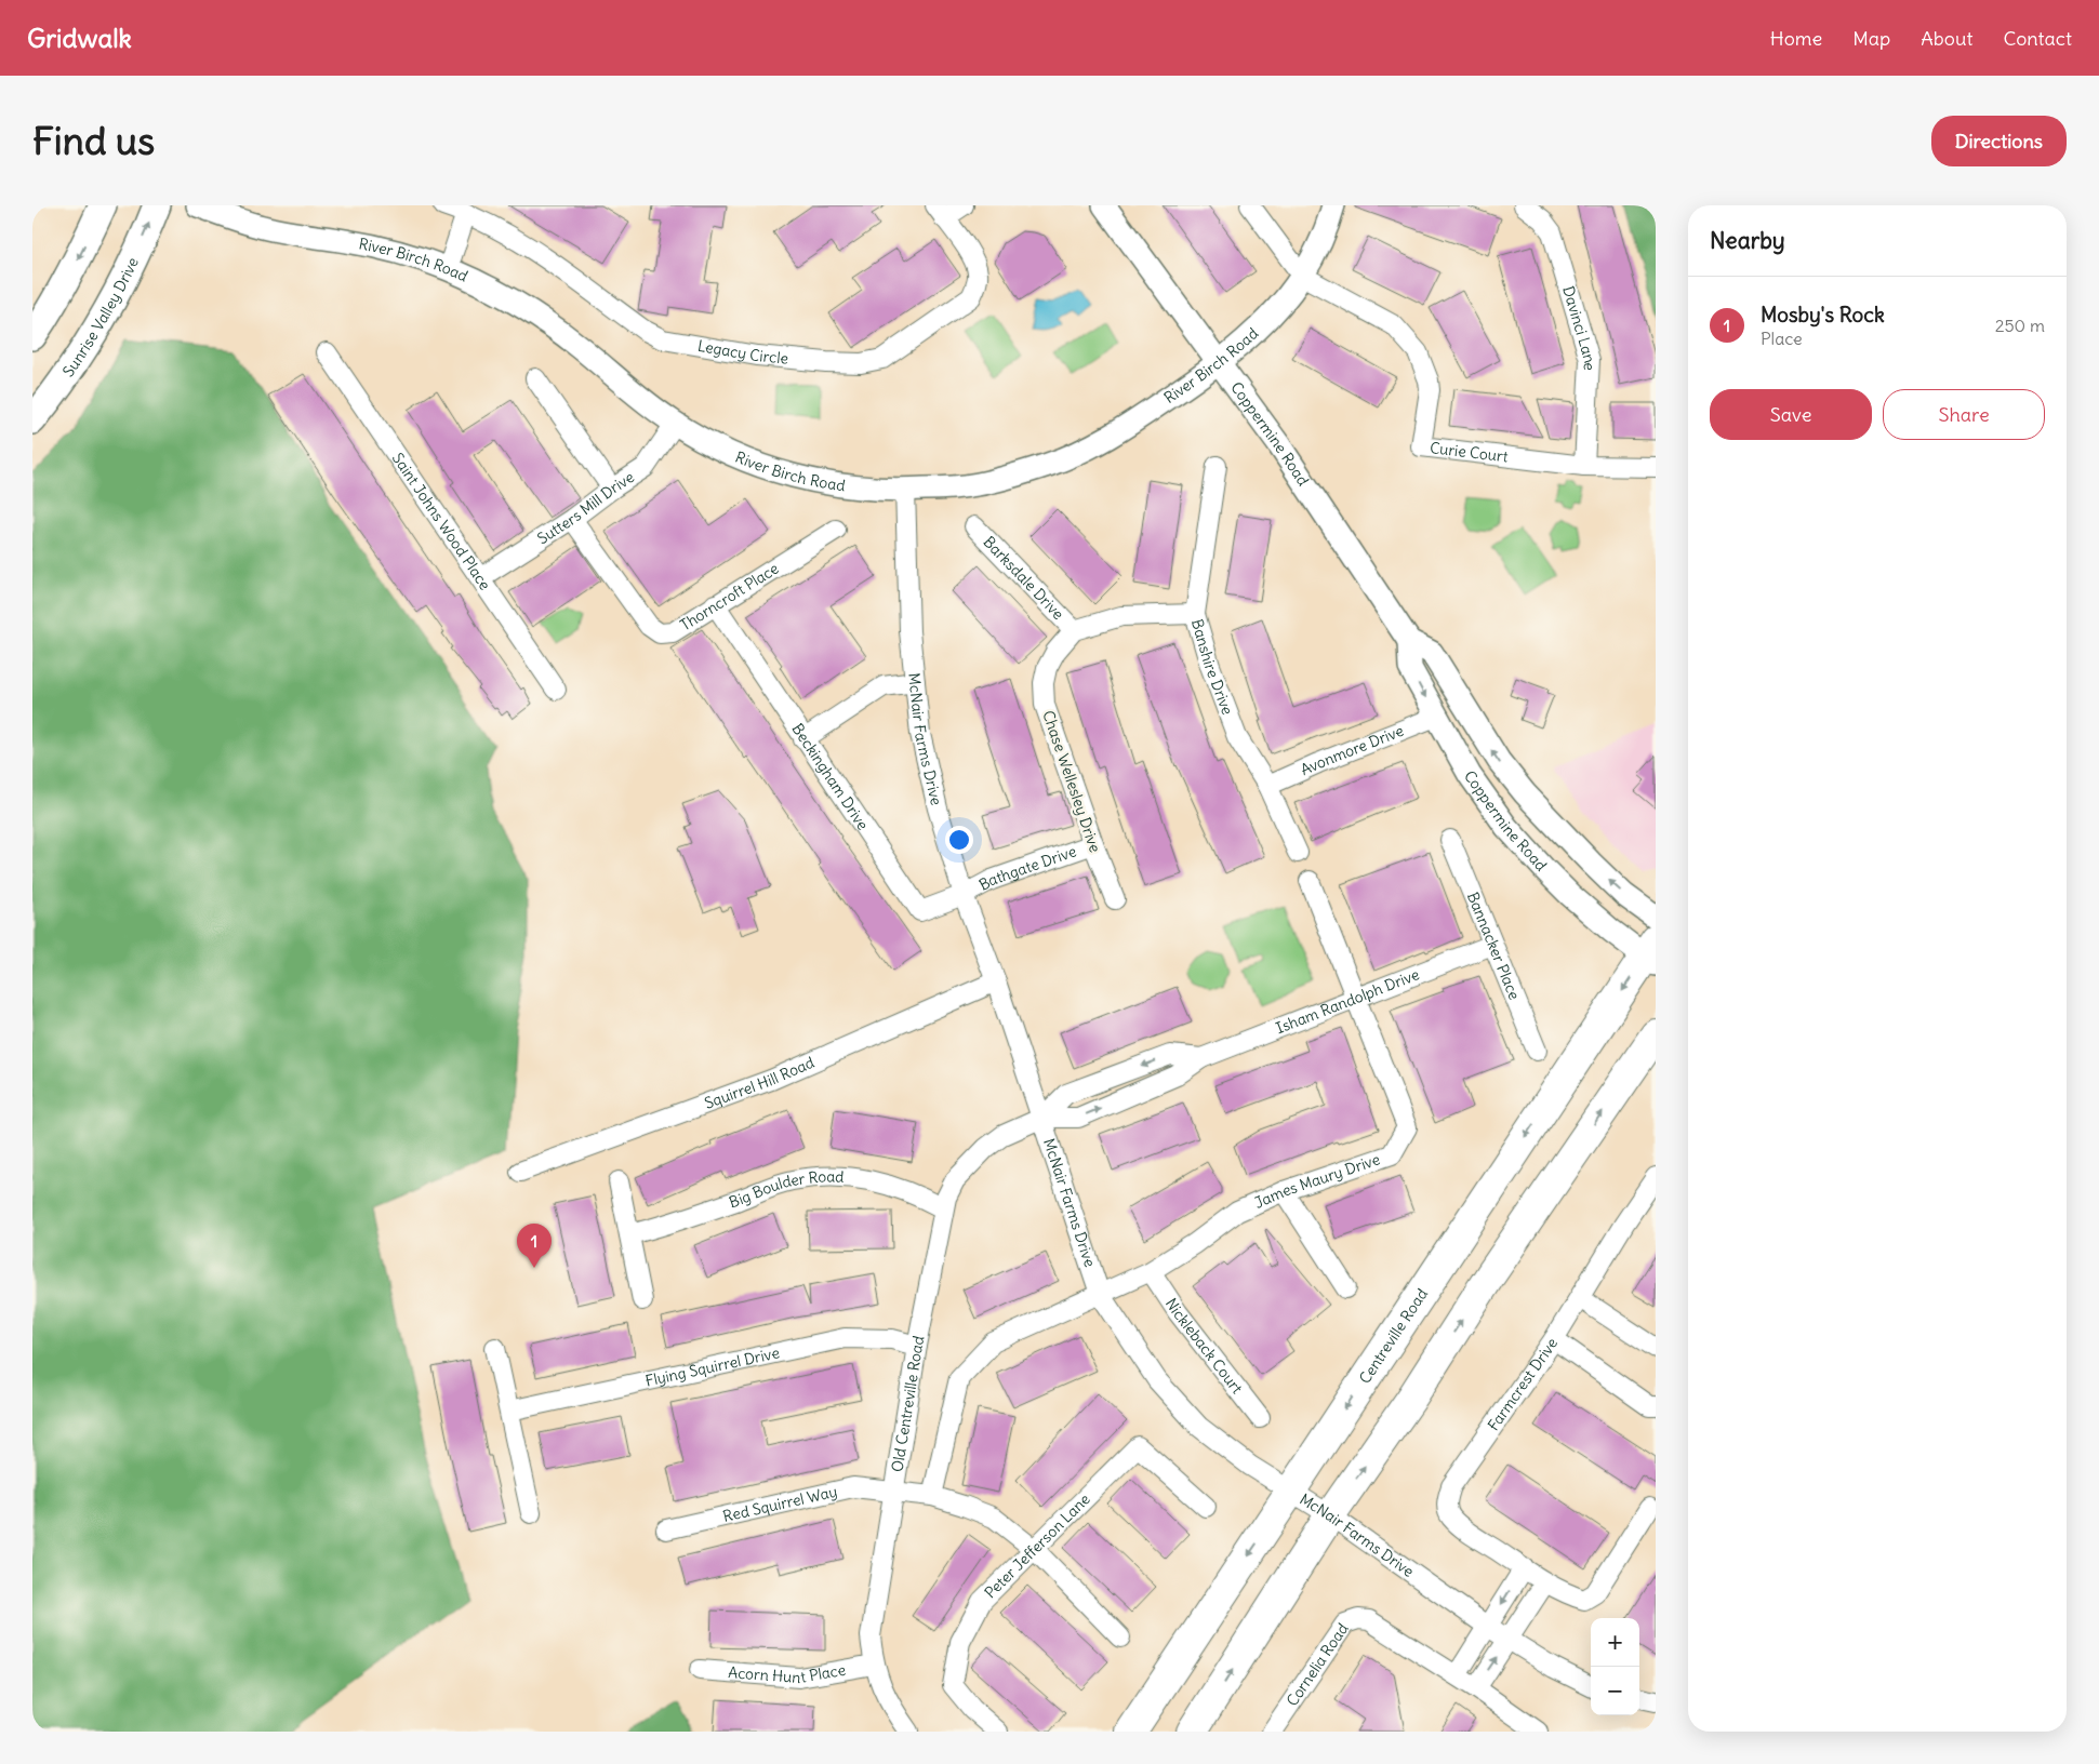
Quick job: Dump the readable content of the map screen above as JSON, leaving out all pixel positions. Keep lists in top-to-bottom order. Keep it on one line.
{"streets":{"main road":["Sunrise Valley Drive","Centreville Road"],"street":["River Birch Road","Davinci Lane","Legacy Circle","Coppermine Road","Curie Court","Sutters Mill Drive","Saint Johns Wood Place","Barksdale Drive","Thorncroft Place","Banshire Drive","McNair Farms Drive","Avonmore Drive","Beckingham Drive","Chase Wellesley Drive","Bathgate Drive","Bannacker Place","Isham Randolph Drive","Squirrel Hill Road","James Maury Drive","Big Boulder Road","Nickleback Court","Flying Squirrel Drive","Farmcrest Drive","Old Centreville Road","Red Squirrel Way","Peter Jefferson Lane","Cornelia Road","Acorn Hunt Place"]},"crossings":[["River Birch Road","Coppermine Road"],["River Birch Road","Curie Court"],["River Birch Road","Sutters Mill Drive"],["River Birch Road","McNair Farms Drive"],["Davinci Lane","Curie Court"],["Coppermine Road","Avonmore Drive"],["Coppermine Road","Centreville Road"],["Sutters Mill Drive","Saint Johns Wood Place"],["Sutters Mill Drive","Thorncroft Place"],["Barksdale Drive","Chase Wellesley Drive"],["Thorncroft Place","Beckingham Drive"],["Banshire Drive","Avonmore Drive"],["McNair Farms Drive","Beckingham Drive"],["McNair Farms Drive","Bathgate Drive"],["McNair Farms Drive","Isham Randolph Drive"],["McNair Farms Drive","Squirrel Hill Road"],["McNair Farms Drive","James Maury Drive"],["McNair Farms Drive","Centreville Road"],["McNair Farms Drive","Old Centreville Road"],["Beckingham Drive","Bathgate Drive"],["Chase Wellesley Drive","Bathgate Drive"],["Bannacker Place","Isham Randolph Drive"],["Isham Randolph Drive","James Maury Drive"],["Isham Randolph Drive","Old Centreville Road"],["James Maury Drive","Nickleback Court"],["James Maury Drive","Red Squirrel Way"],["Big Boulder Road","Old Centreville Road"],["Flying Squirrel Drive","Old Centreville Road"],["Old Centreville Road","Red Squirrel Way"],["Old Centreville Road","Acorn Hunt Place"],["Red Squirrel Way","Peter Jefferson Lane"]],"page":{"header":"Gridwalk","nav":["Home","Map","About","Contact"],"buttons":["Directions",["Save","Share"]],"title":"Find us","heading":"Nearby","list":[{"mark":"1","name":"Mosby's Rock","note":"Place","value":"250 m"}],"pins":"1","map_buttons":["+","−"]}}
